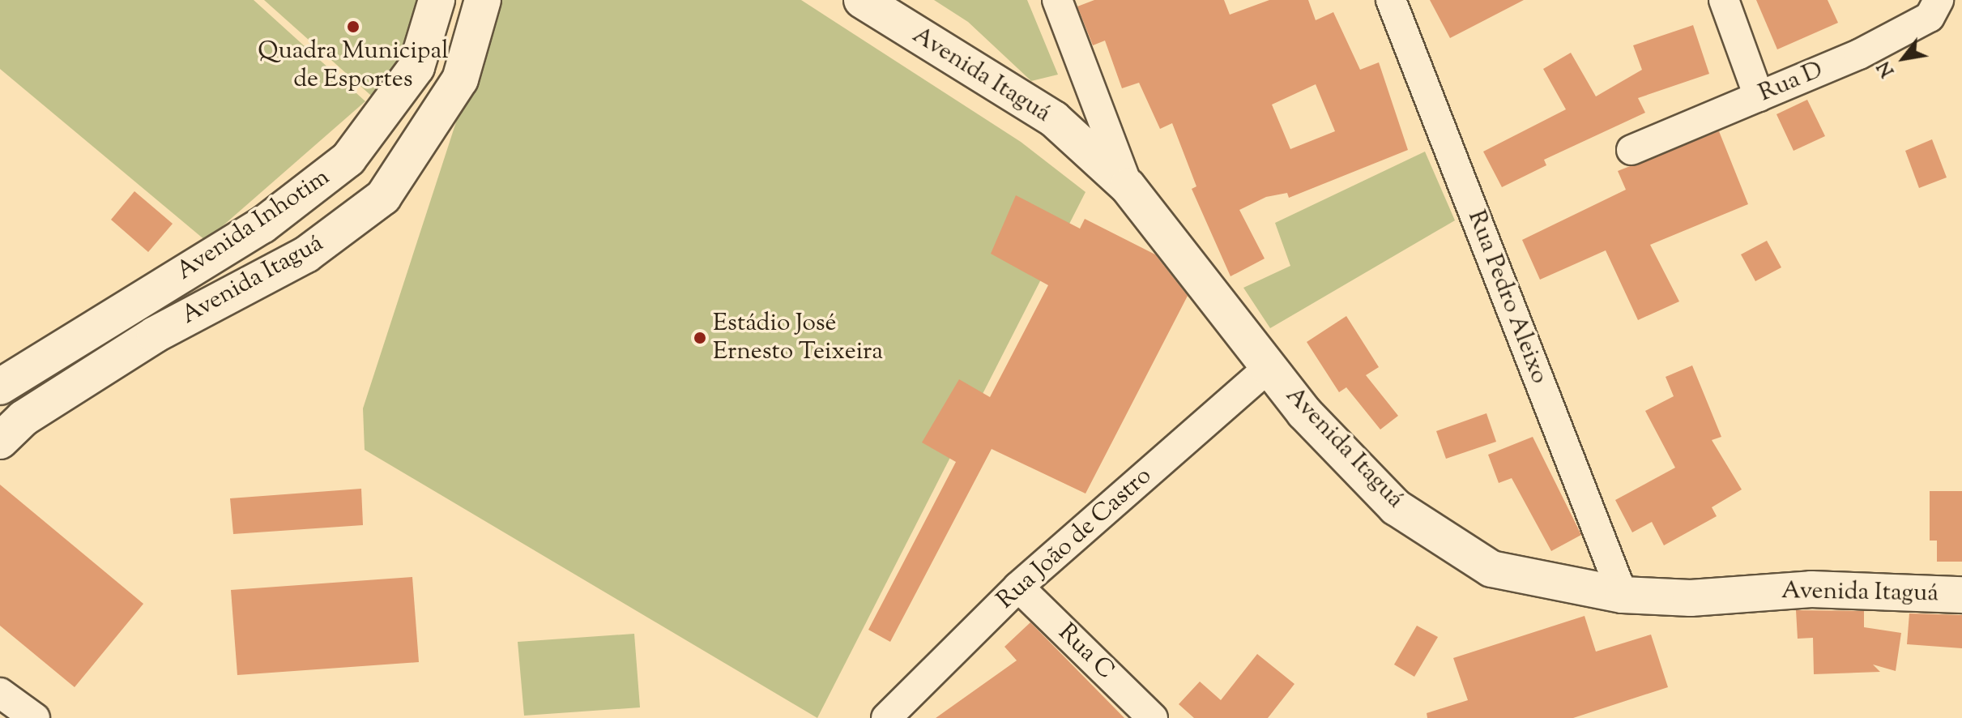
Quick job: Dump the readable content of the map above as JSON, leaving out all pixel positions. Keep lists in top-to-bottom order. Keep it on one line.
{"streets":{"main road":["Avenida Itaguá","Avenida Inhotim"],"street":["Rua D","Rua Pedro Aleixo","Rua João de Castro","Rua C"]},"crossings":[["Avenida Itaguá","Rua Pedro Aleixo"],["Avenida Itaguá","Rua João de Castro"],["Rua João de Castro","Rua C"]],"places":["Quadra Municipal de Esportes","Estádio José Ernesto Teixeira"],"north":"bottom left"}
